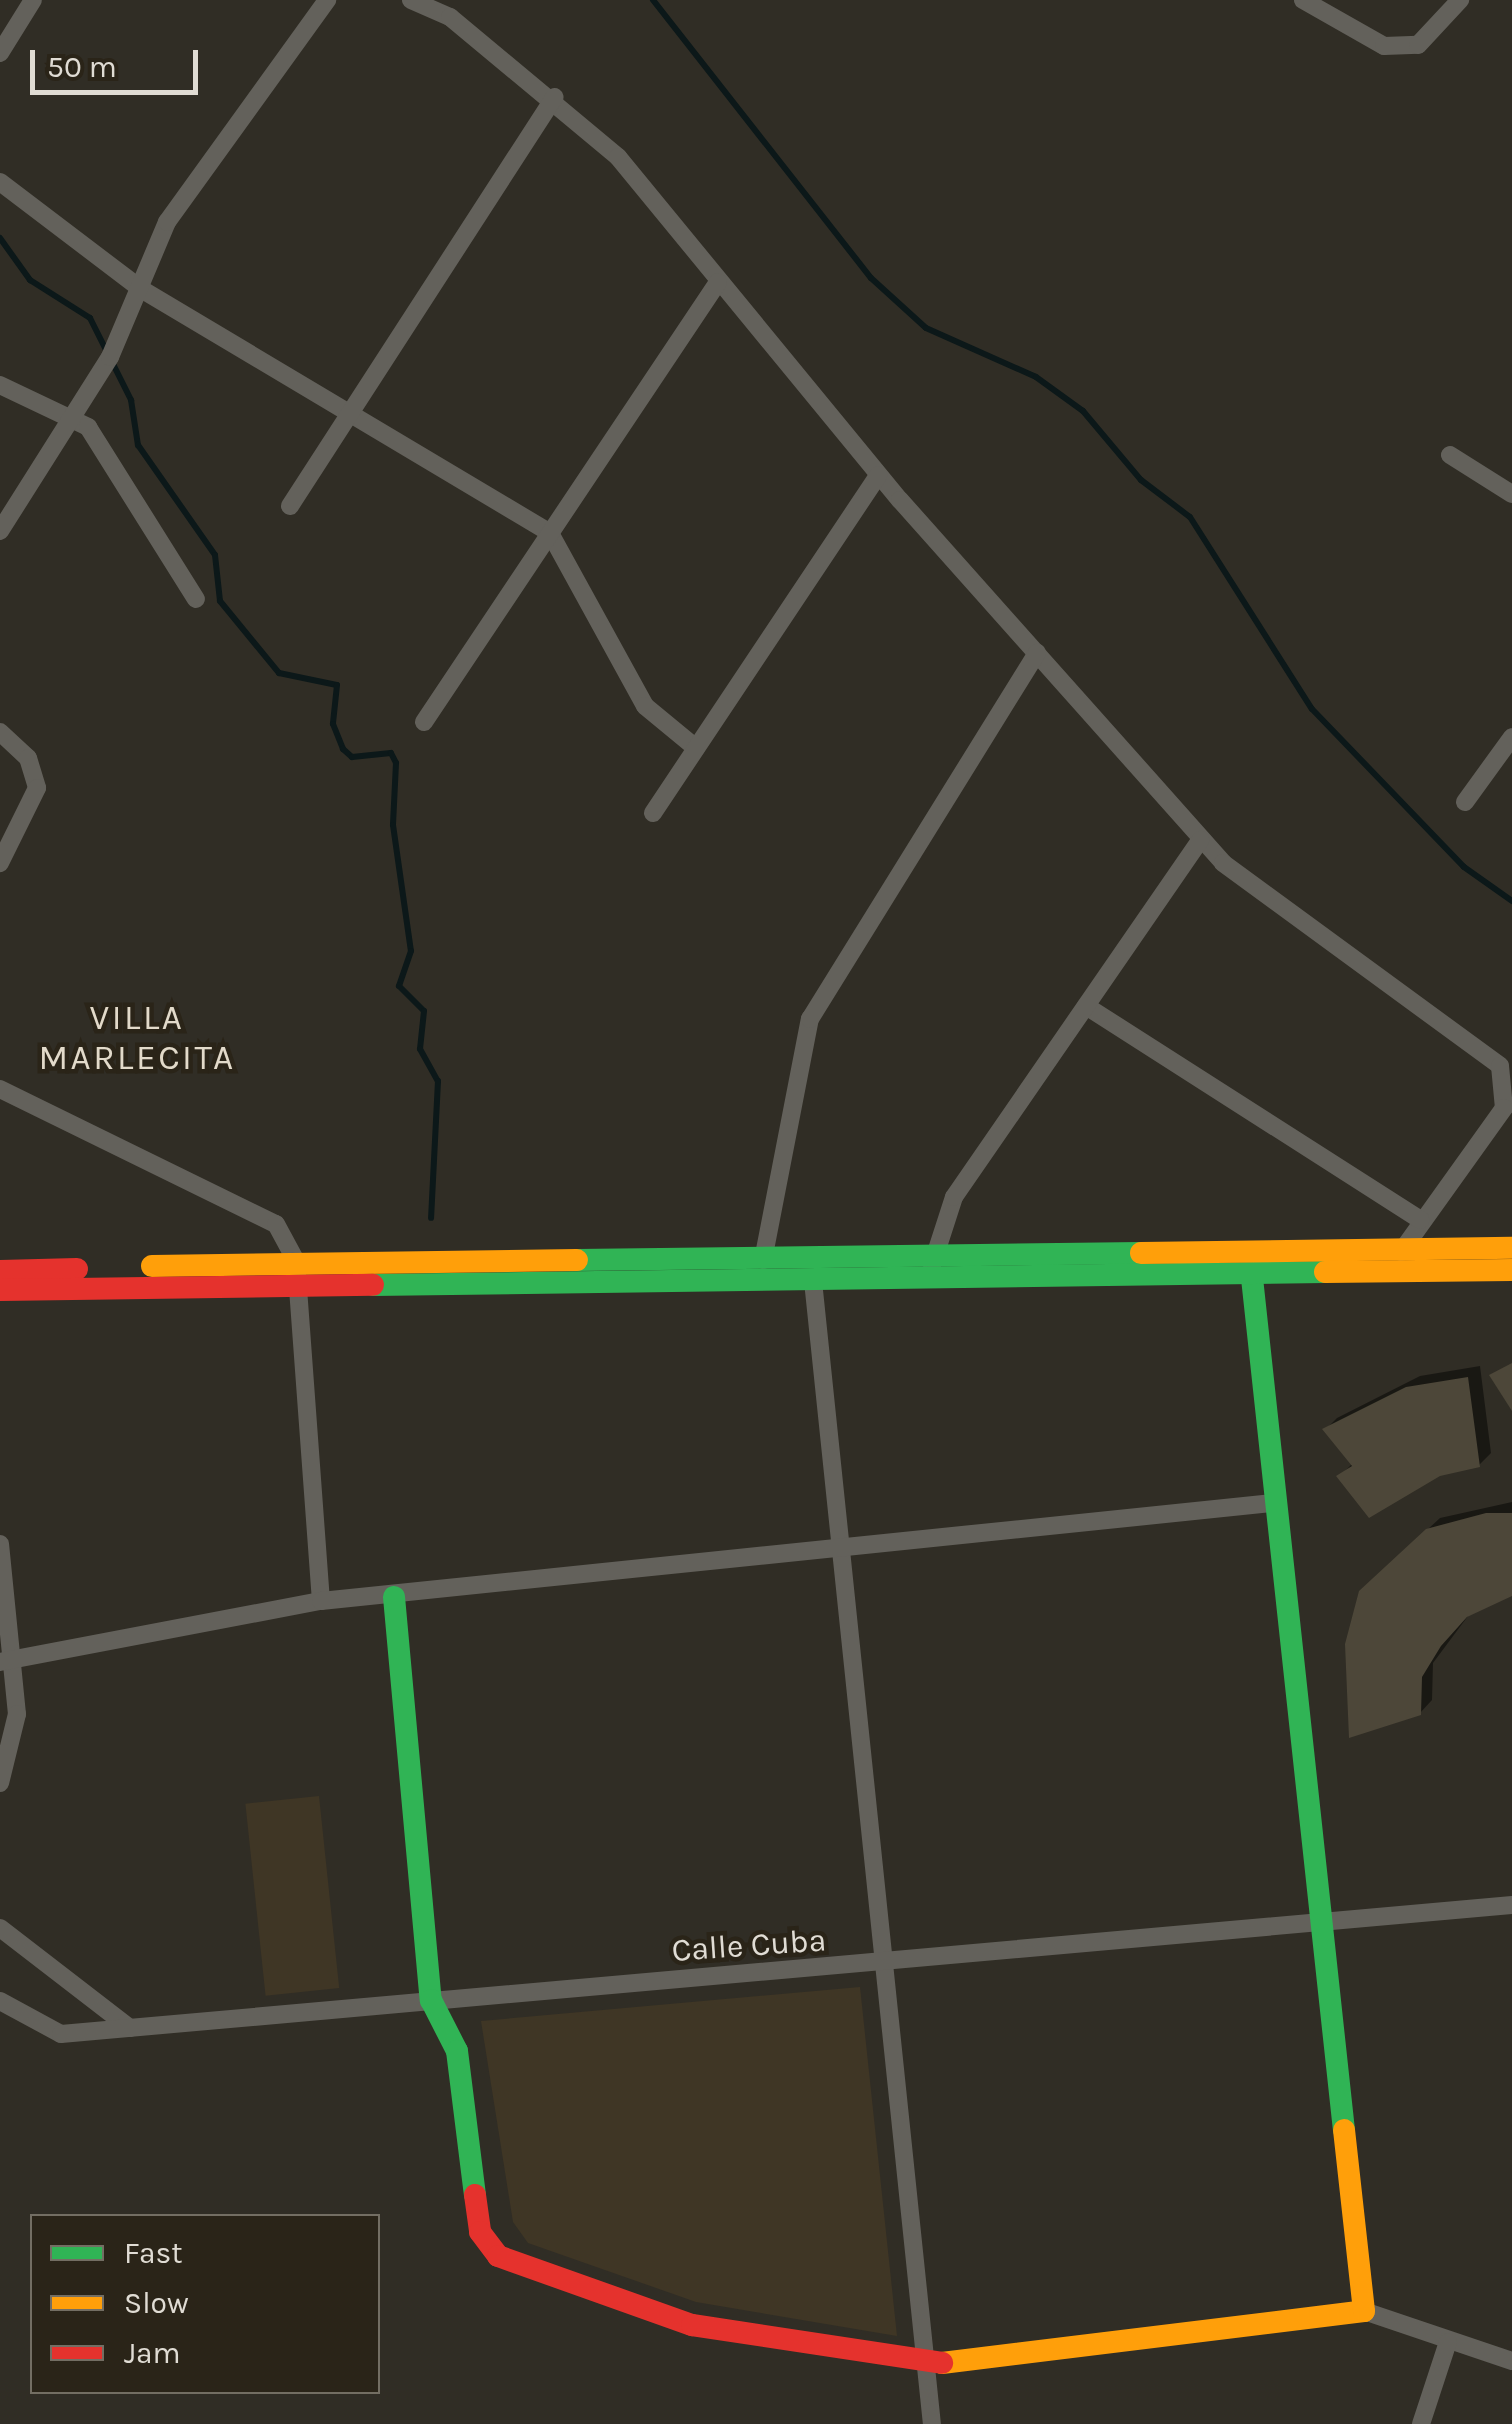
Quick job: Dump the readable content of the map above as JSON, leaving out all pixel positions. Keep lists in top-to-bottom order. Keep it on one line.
{"streets":{"street":["Calle Cuba"]},"districts":["VILLA MARLECITA"],"legend":["Fast","Slow","Jam"],"scale_bar":"50 m"}
